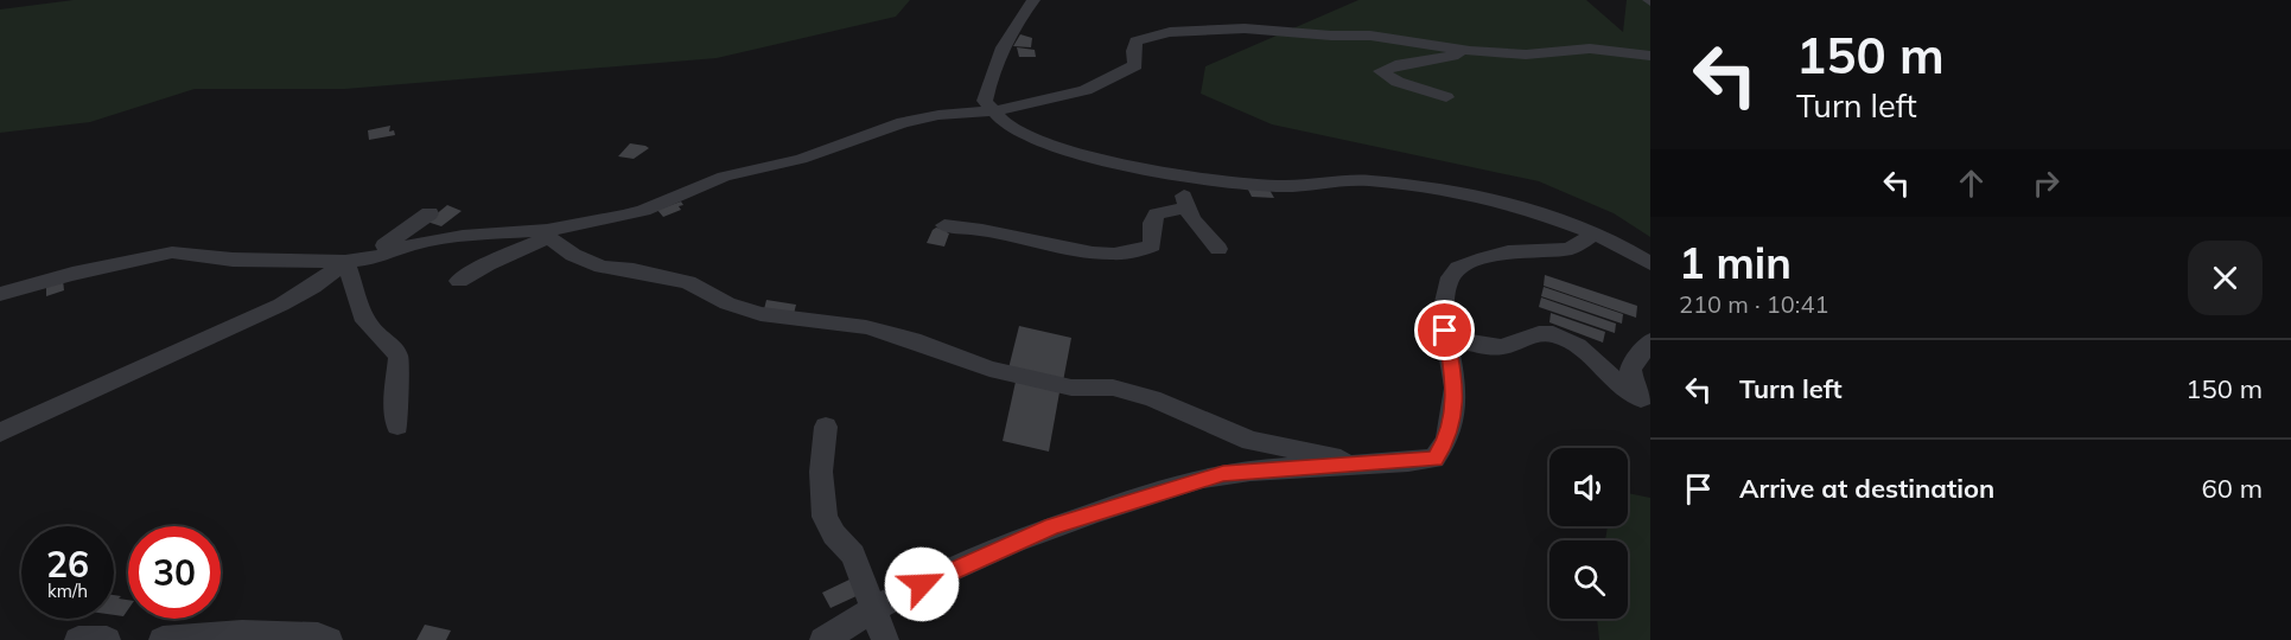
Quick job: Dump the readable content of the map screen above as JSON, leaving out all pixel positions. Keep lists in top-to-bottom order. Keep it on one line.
{"page":{"turn":["150 m","Turn left"],"heading":["1 min","210 m · 10:41"],"list":[{"name":"Turn left","value":"150 m"},{"name":"Arrive at destination","value":"60 m"}],"speed":"26 km/h","limit":"30"}}
